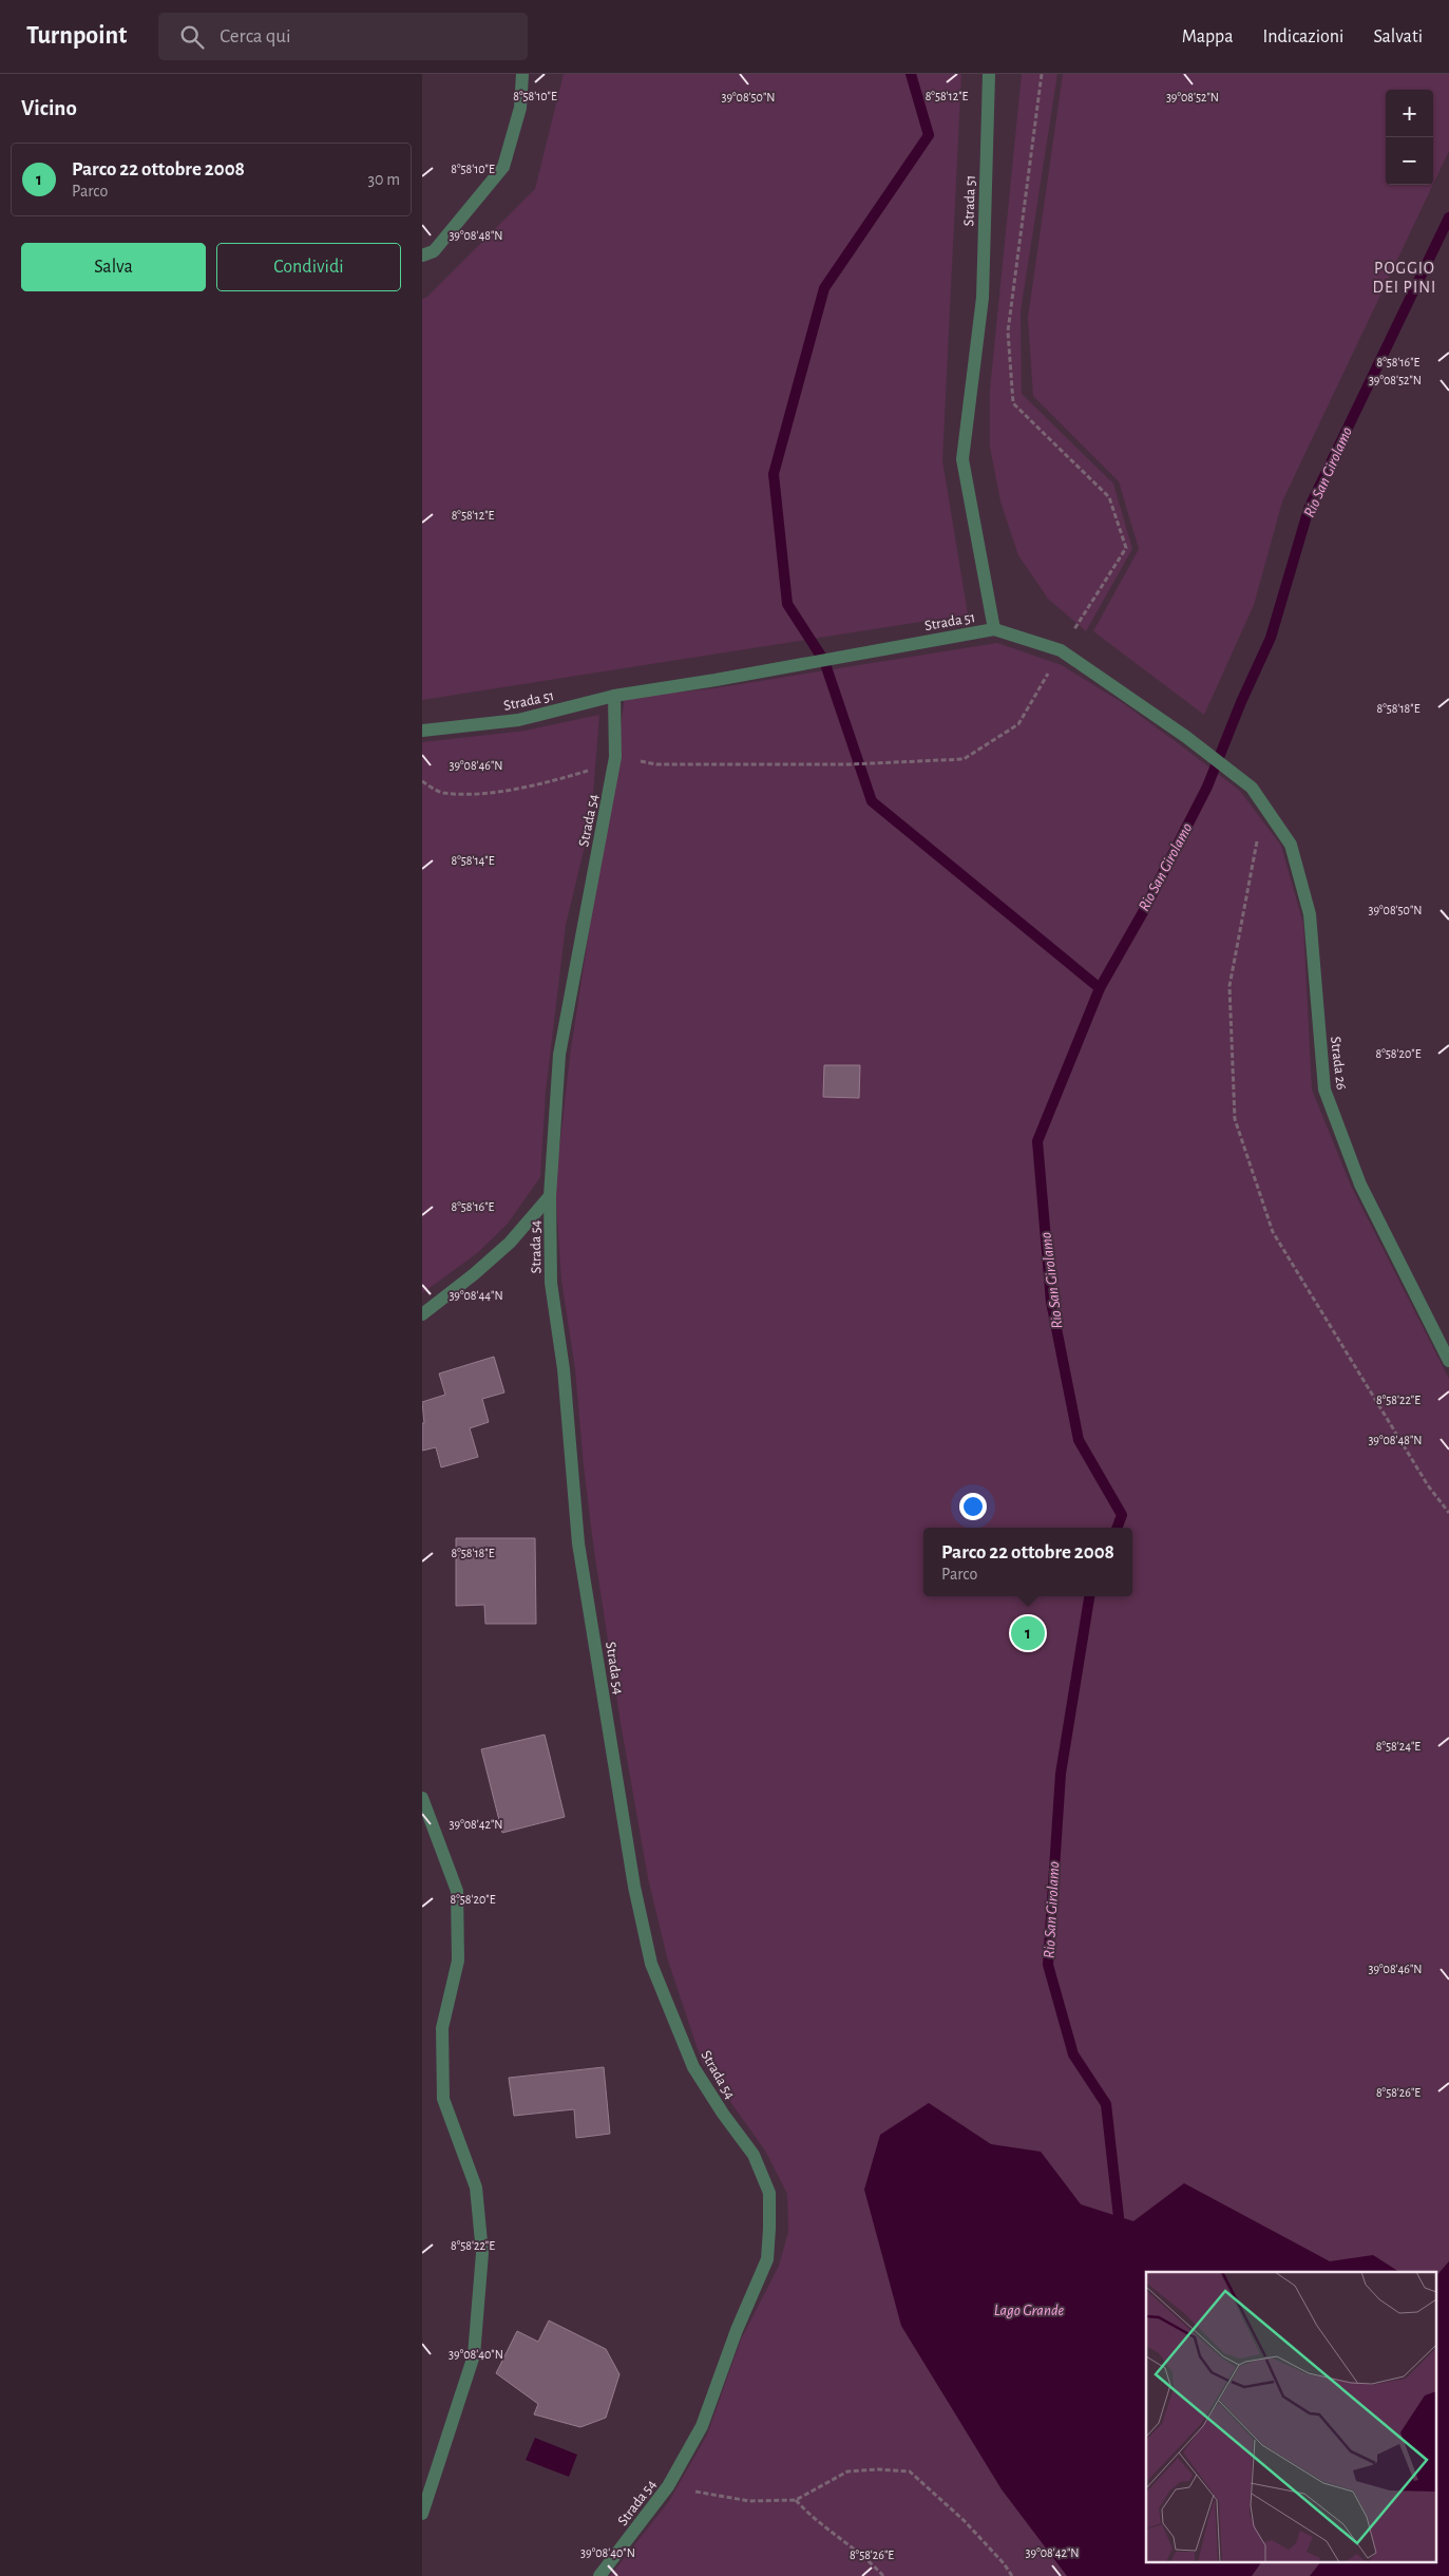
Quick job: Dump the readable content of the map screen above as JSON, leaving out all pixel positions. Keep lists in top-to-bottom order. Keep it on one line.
{"streets":{"street":["Strada 51","Strada 54","Strada 26"]},"crossings":[["Strada 51","Strada 54"],["Strada 51","Strada 26"]],"districts":["POGGIO DEI PINI"],"water":["Rio San Girolamo","Lago Grande"],"page":{"header":"Turnpoint","search":"Cerca qui","nav":["Mappa","Indicazioni","Salvati"],"heading":"Vicino","map_buttons":["+","−"],"list":[{"mark":"1","name":"Parco 22 ottobre 2008","note":"Parco","value":"30 m"}],"buttons":["Salva","Condividi"],"popup":["Parco 22 ottobre 2008","Parco"],"pins":"1"},"coordinates":["8°58'10\"E","8°58'12\"E","39°08'50\"N","39°08'52\"N","39°08'48\"N","8°58'16\"E","8°58'18\"E","39°08'46\"N","8°58'14\"E","8°58'20\"E","39°08'44\"N","8°58'22\"E","8°58'24\"E","39°08'42\"N","8°58'26\"E","39°08'40\"N"]}
